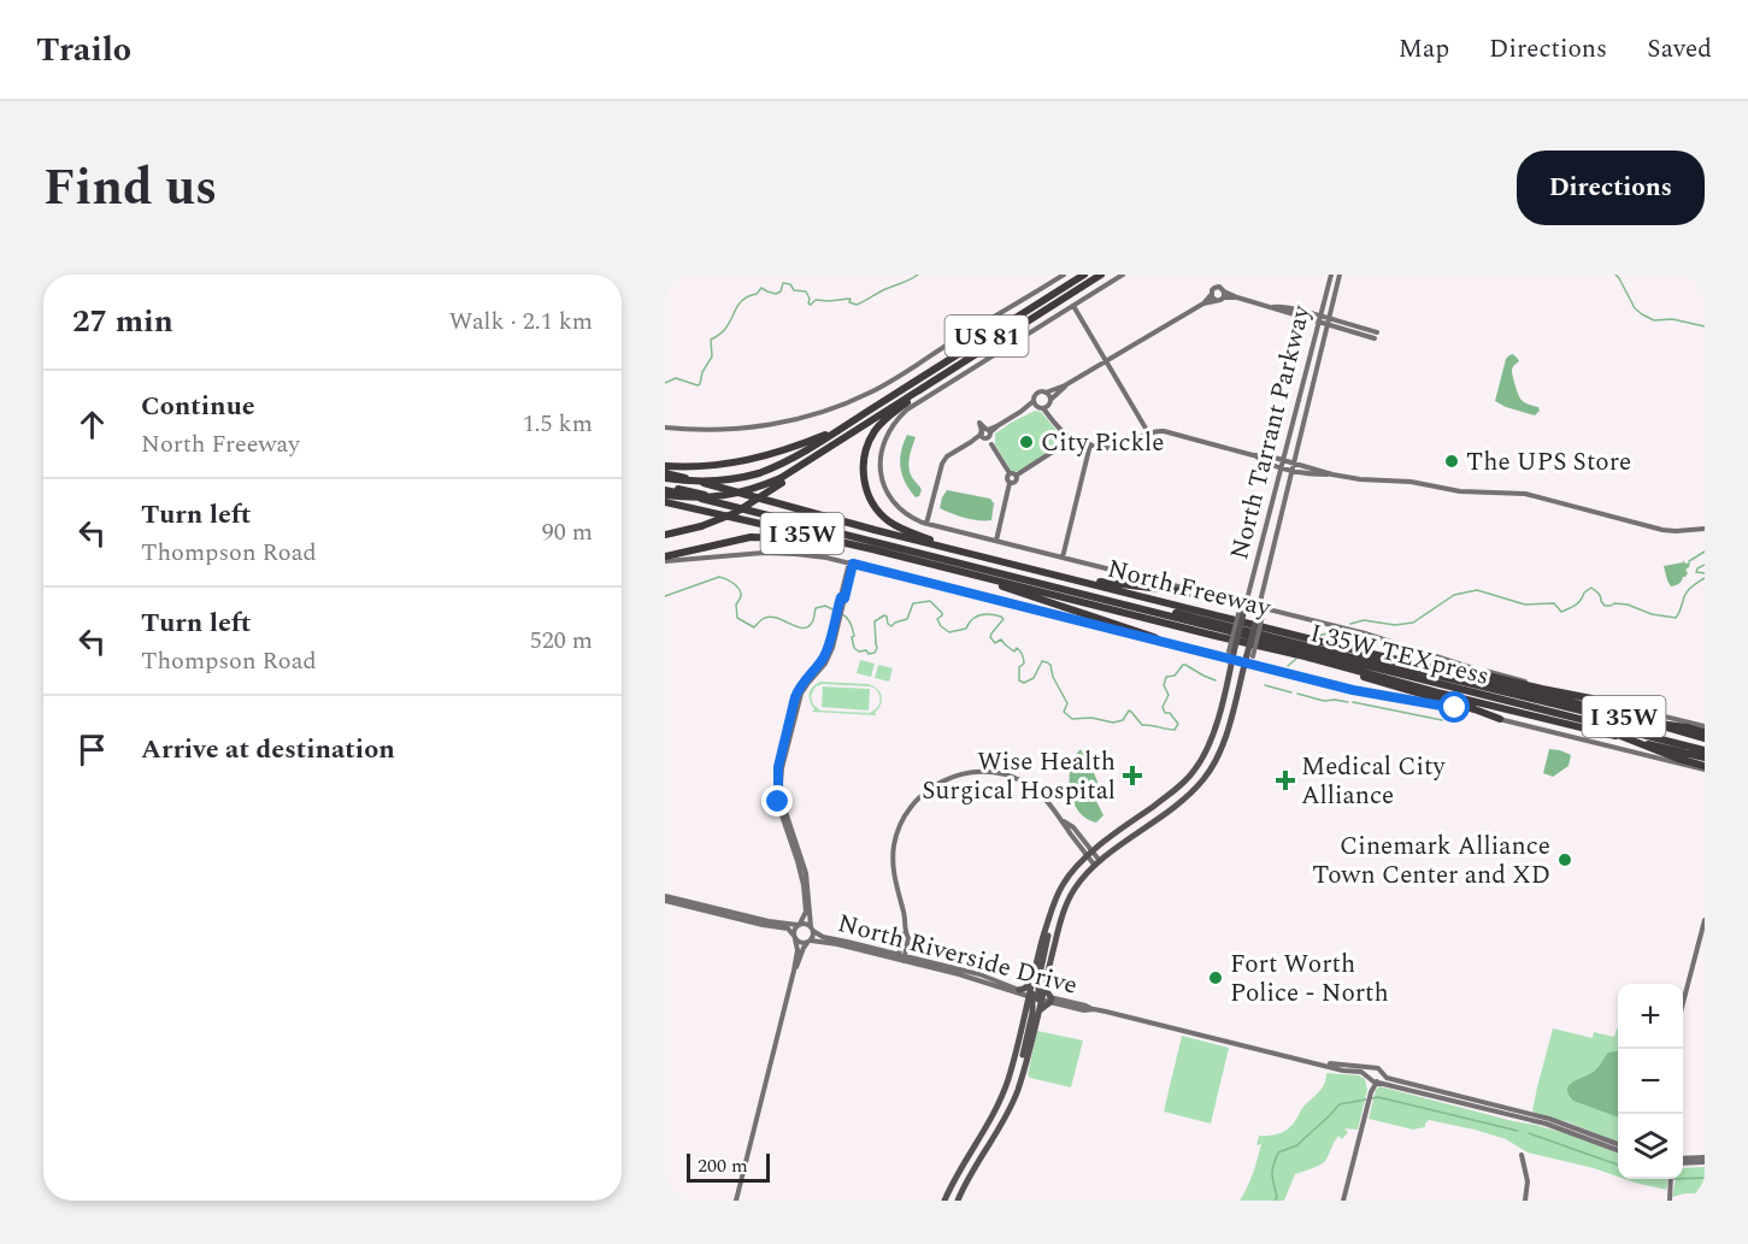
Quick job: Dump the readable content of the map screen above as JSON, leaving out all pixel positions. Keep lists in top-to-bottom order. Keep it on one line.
{"streets":{"highway":["US 81","I 35W","North Freeway","I 35W TEXpress"],"main road":["North Tarrant Parkway","North Riverside Drive"]},"crossings":[["North Tarrant Parkway","North Freeway"],["North Tarrant Parkway","North Riverside Drive"]],"places":{"other":["City Pickle","The UPS Store","Cinemark Alliance Town Center and XD","Fort Worth Police - North"],"health":["Wise Health Surgical Hospital","Medical City Alliance"]},"scale_bar":"200 m","page":{"header":"Trailo","nav":["Map","Directions","Saved"],"title":"Find us","buttons":"Directions","heading":["27 min","Walk · 2.1 km"],"list":[["Continue","North Freeway","1.5 km"],["Turn left","Thompson Road","90 m"],["Turn left","Thompson Road","520 m"],"Arrive at destination"],"map_buttons":["+","−"],"scale":"200 m"}}
